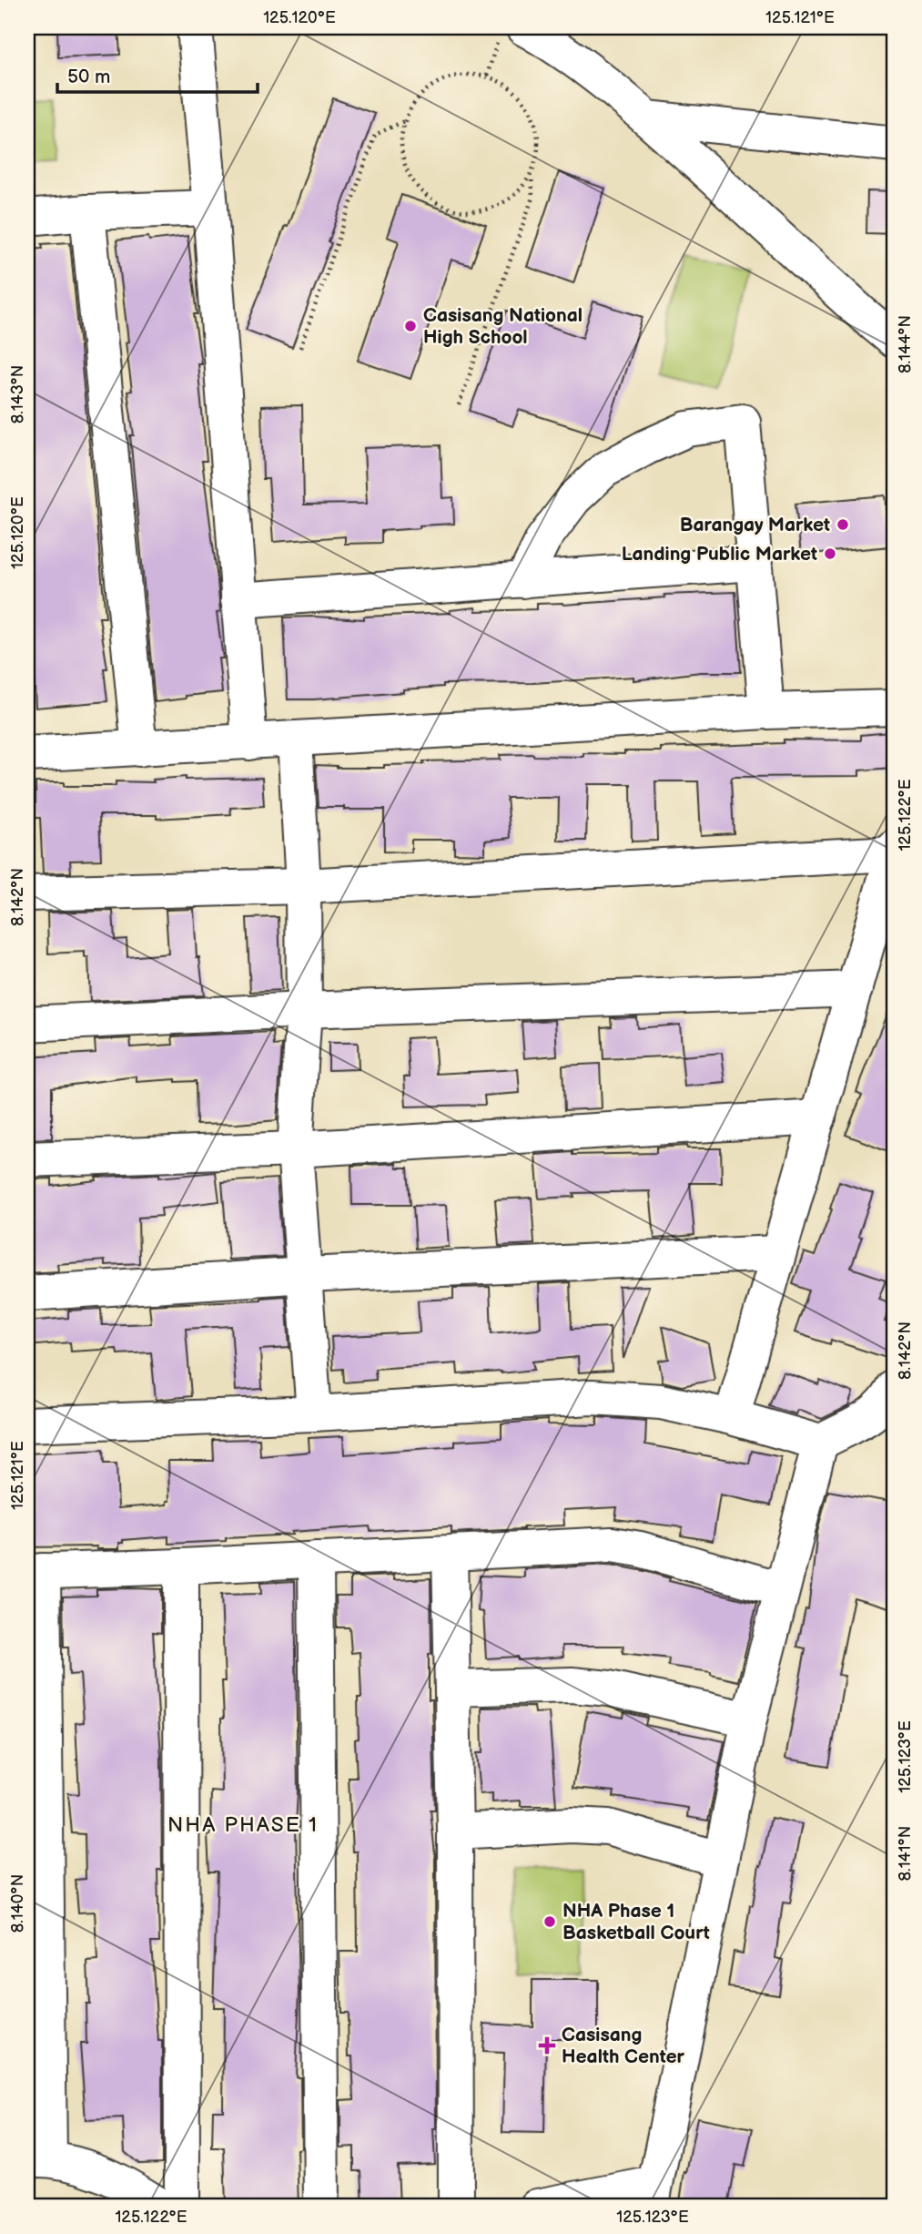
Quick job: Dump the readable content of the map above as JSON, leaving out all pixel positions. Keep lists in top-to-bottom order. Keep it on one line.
{"districts":["NHA PHASE 1"],"places":{"other":["Casisang National High School","Barangay Market","Landing Public Market","NHA Phase 1 Basketball Court"],"health":["Casisang Health Center"]},"scale_bar":"50 m","coordinates":["125.120°E","125.121°E","8.144°N","8.143°N","125.122°E","8.142°N","125.123°E","8.141°N","8.140°N"]}
